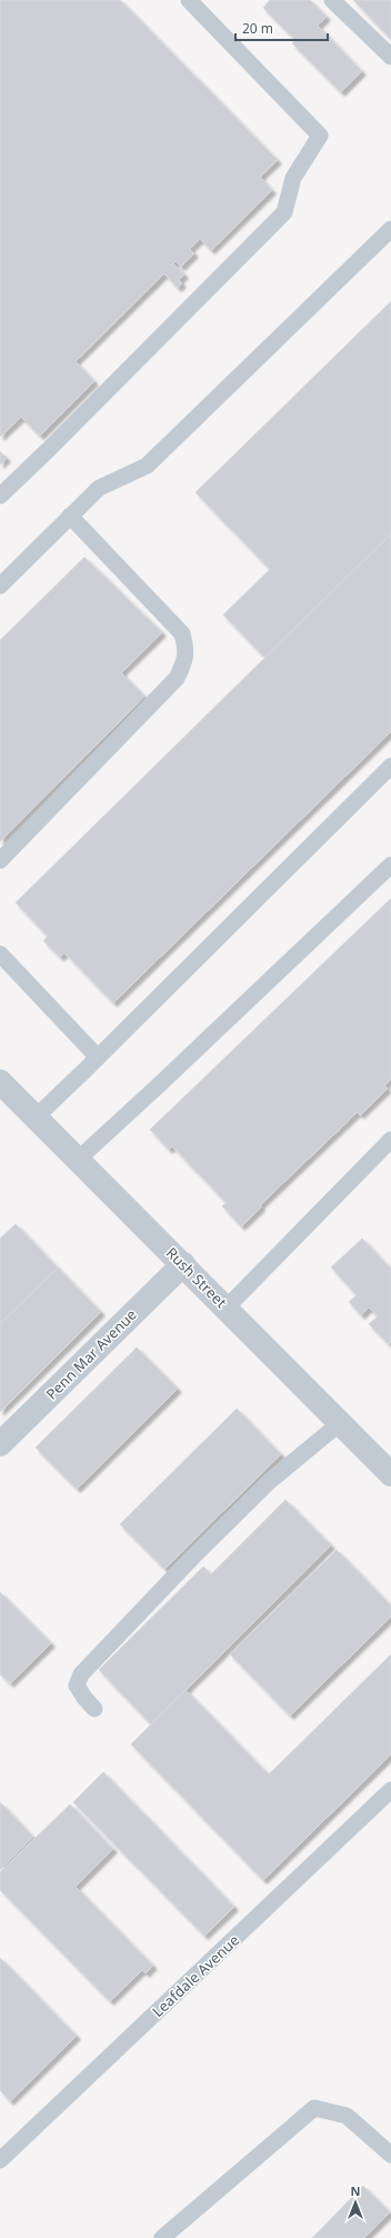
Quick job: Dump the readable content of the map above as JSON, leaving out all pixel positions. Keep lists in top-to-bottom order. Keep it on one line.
{"streets":{"street":["Rush Street","Penn Mar Avenue"],"lane":["Leafdale Avenue"]},"crossings":[["Rush Street","Penn Mar Avenue"]],"scale_bar":"20 m","north":"top"}
